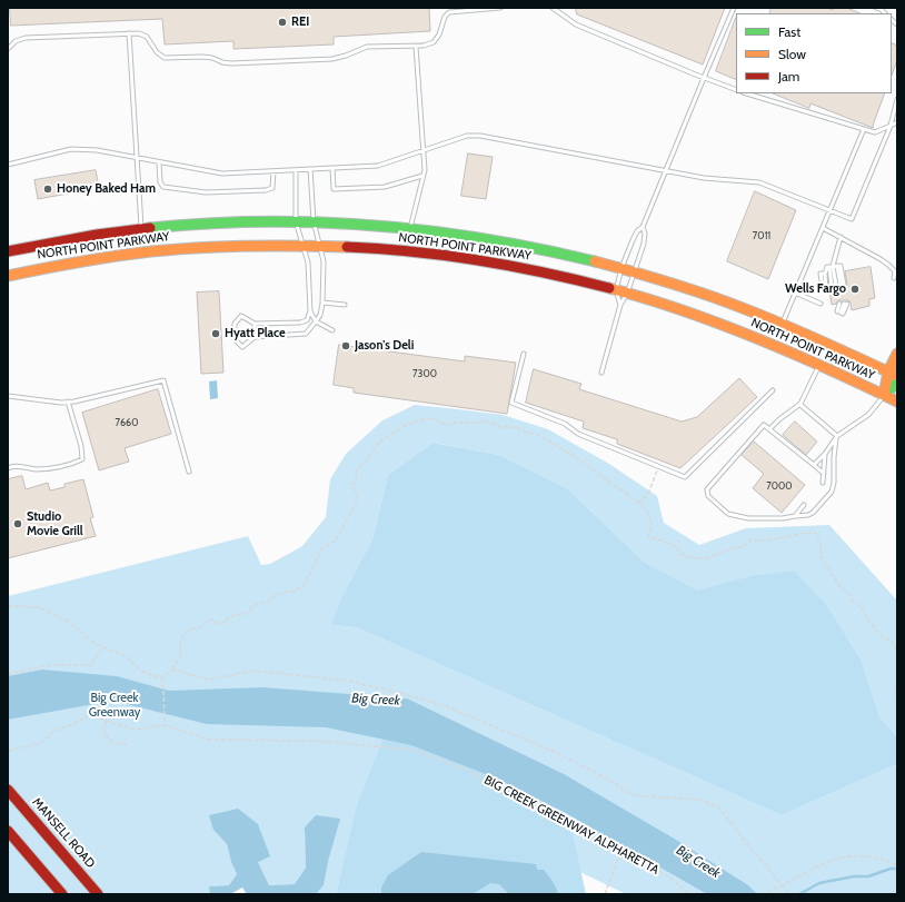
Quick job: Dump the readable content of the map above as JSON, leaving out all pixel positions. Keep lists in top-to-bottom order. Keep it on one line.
{"streets":{"street":["NORTH POINT PARKWAY","MANSELL ROAD"],"path":["BIG CREEK GREENWAY ALPHARETTA"]},"water":["Big Creek"],"parks":["Big Creek Greenway"],"places":["REI","Honey Baked Ham","Wells Fargo","Hyatt Place","Jason's Deli","Studio Movie Grill"],"house_numbers":["7011","7300","7660","7000"],"legend":["Fast","Slow","Jam"]}
